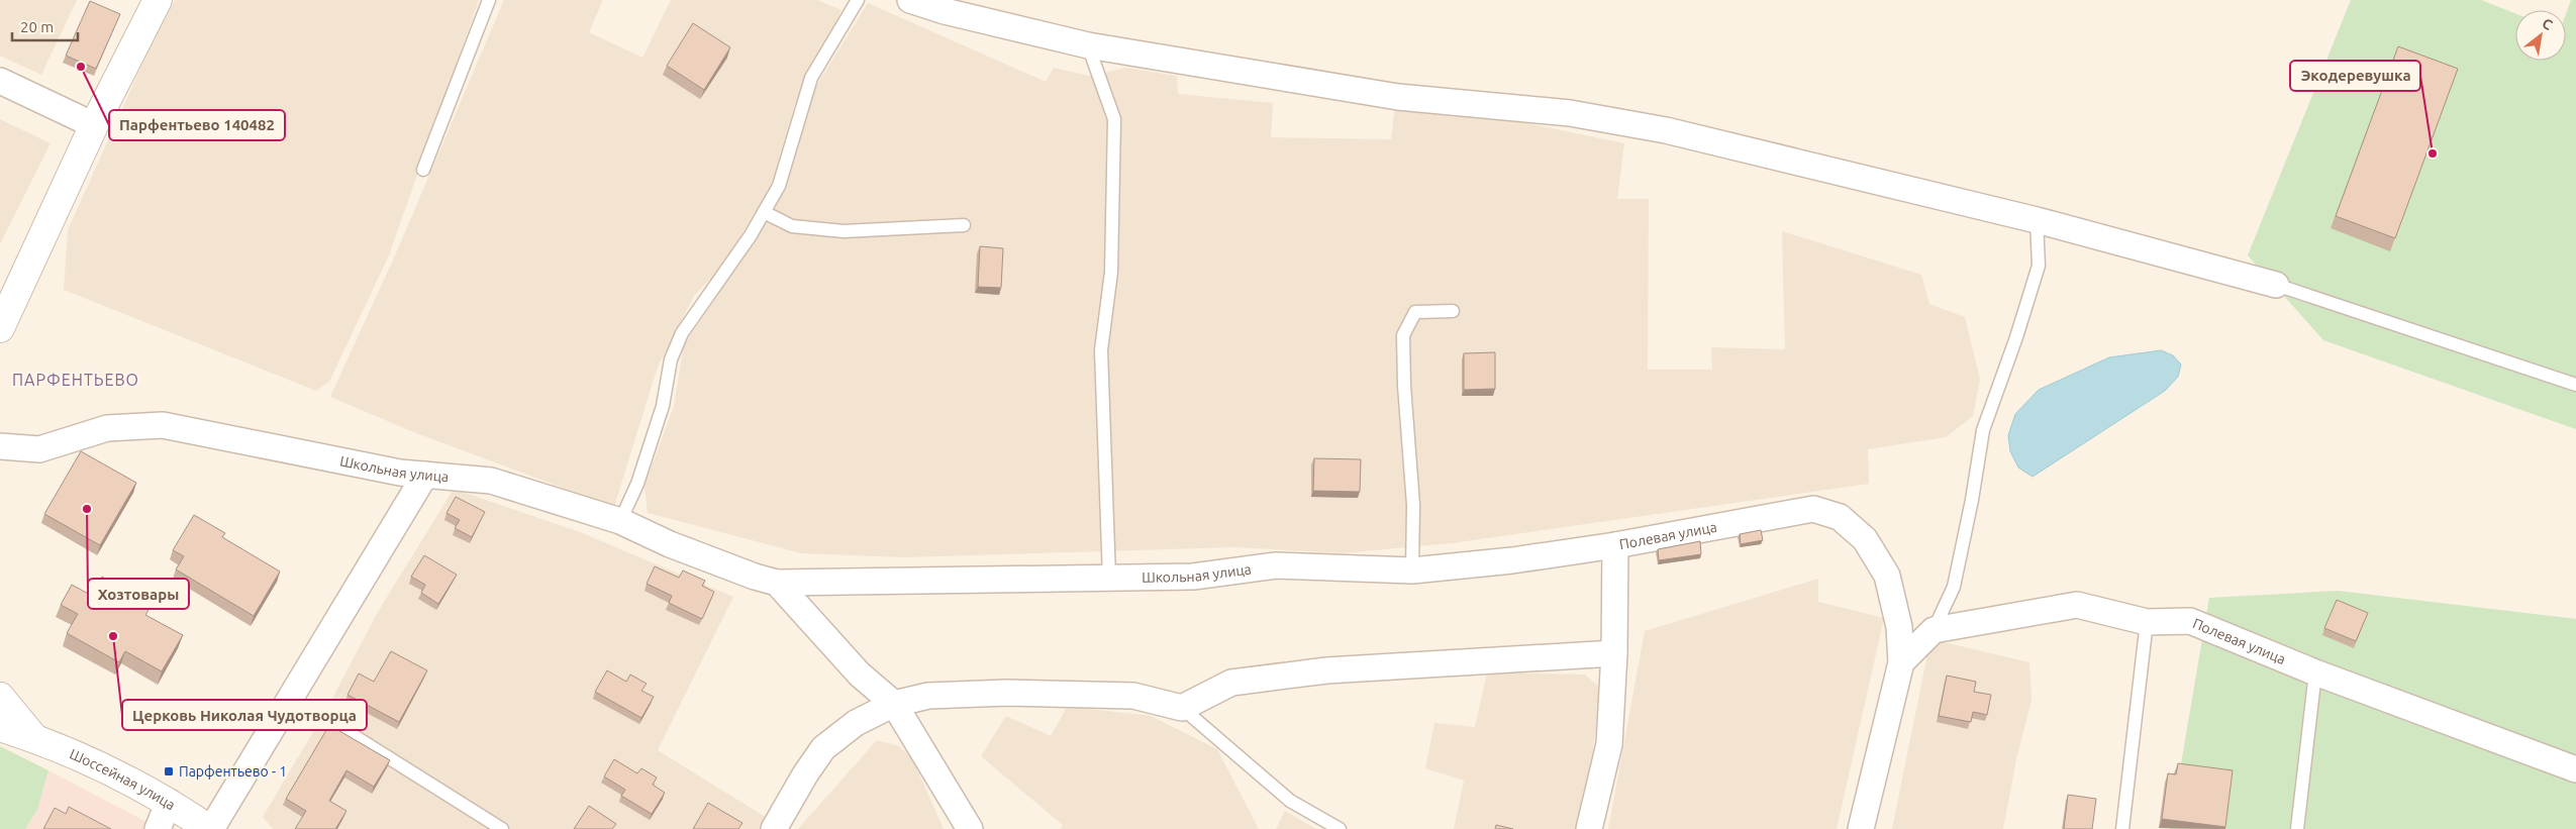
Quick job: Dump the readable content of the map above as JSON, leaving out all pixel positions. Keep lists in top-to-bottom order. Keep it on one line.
{"streets":{"main road":["Шоссейная улица"],"street":["Школьная улица","Полевая улица"]},"crossings":[["Школьная улица","Полевая улица"]],"districts":["ПАРФЕНТЬЕВО"],"places":{"other":["Парфентьево 140482","Экодеревушка","Хозтовары","Церковь Николая Чудотворца"],"transit":["Парфентьево - 1"]},"scale_bar":"20 m","north":"top right"}
